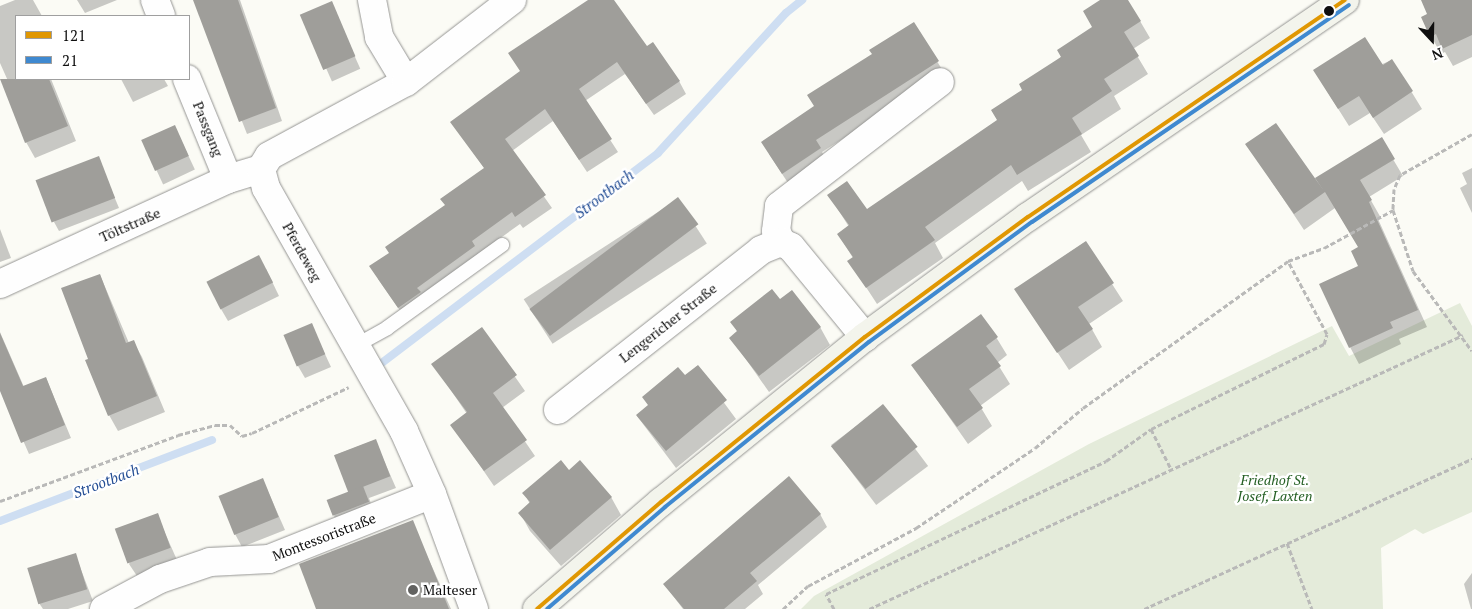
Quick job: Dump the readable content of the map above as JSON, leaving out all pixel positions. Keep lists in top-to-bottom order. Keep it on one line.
{"streets":{"street":["Passgang","Töltstraße","Pferdeweg","Lengericher Straße","Montessoristraße"]},"crossings":[["Passgang","Töltstraße"],["Töltstraße","Pferdeweg"],["Pferdeweg","Montessoristraße"]],"water":["Strootbach"],"parks":["Friedhof St. Josef, Laxten"],"places":["Malteser"],"lines":["transit line 121","transit line 21"],"legend":["121","21"],"north":"bottom"}
